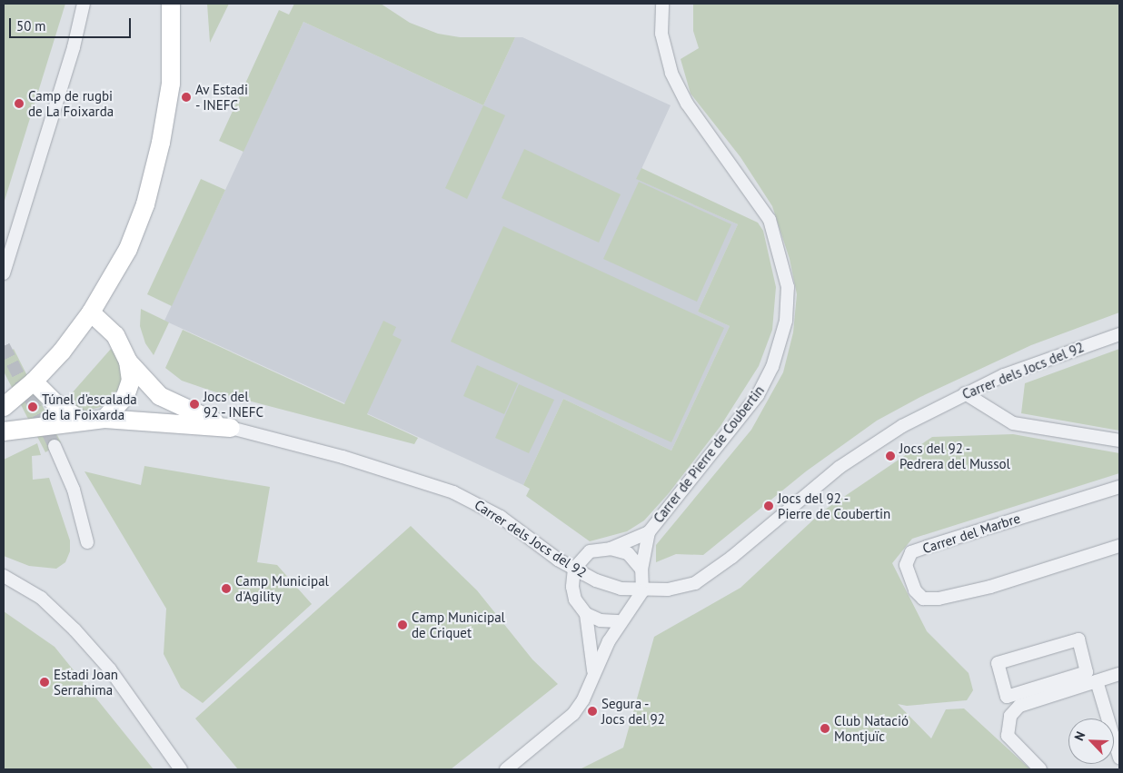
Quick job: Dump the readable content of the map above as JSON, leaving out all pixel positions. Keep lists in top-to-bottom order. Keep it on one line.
{"streets":{"street":["Carrer dels Jocs del 92","Carrer de Pierre de Coubertin","Carrer del Marbre"]},"crossings":[["Carrer dels Jocs del 92","Carrer de Pierre de Coubertin"]],"places":["Av Estadi - INEFC","Camp de rugbi de La Foixarda","Jocs del 92 - INEFC","Túnel d'escalada de la Foixarda","Jocs del 92 - Pedrera del Mussol","Jocs del 92 - Pierre de Coubertin","Camp Municipal d'Agility","Camp Municipal de Criquet","Estadi Joan Serrahima","Segura - Jocs del 92","Club Natació Montjuïc"],"scale_bar":"50 m","north":"top left"}
